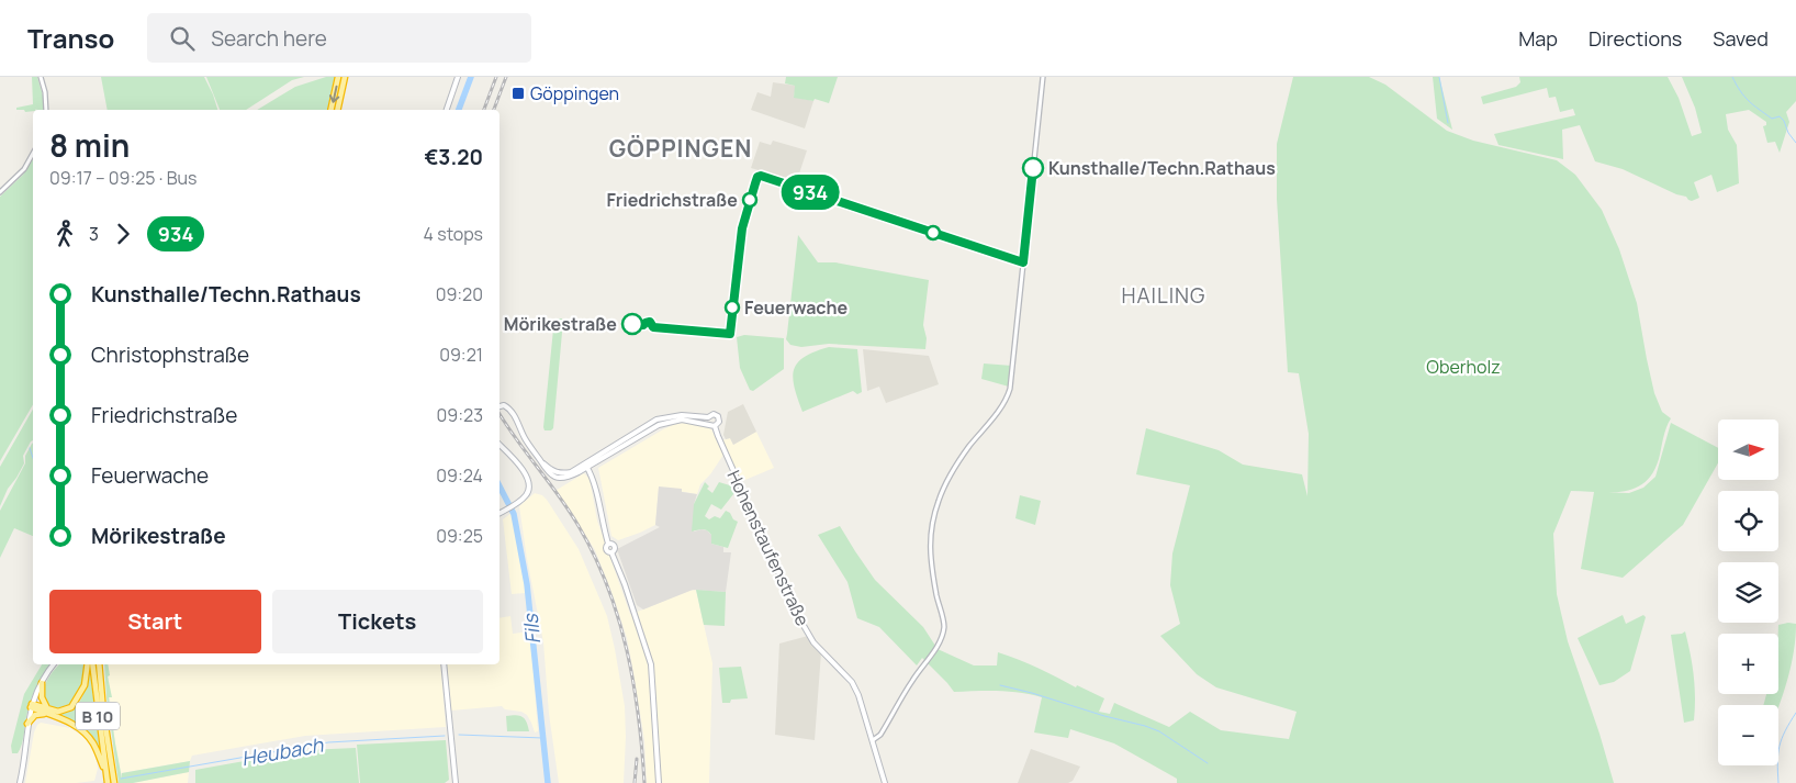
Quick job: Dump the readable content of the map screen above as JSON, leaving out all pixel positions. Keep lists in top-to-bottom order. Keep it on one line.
{"streets":{"highway":["B 10"],"main road":["Hohenstaufenstraße"]},"districts":["GÖPPINGEN","HAILING"],"water":["Fils","Heubach"],"parks":["Oberholz"],"places":{"transit":["Göppingen"],"other":["Kunsthalle/Techn.Rathaus","Friedrichstraße","Feuerwache","Mörikestraße"]},"lines":["bus line 934"],"north":"right","page":{"header":"Transo","search":"Search here","nav":["Map","Directions","Saved"],"on_map":"934","heading":["8 min","09:17 – 09:25 · Bus","€3.20"],"legs":["3","934","4 stops"],"list":[{"name":"Kunsthalle/Techn.Rathaus","value":"09:20"},{"name":"Christophstraße","value":"09:21"},{"name":"Friedrichstraße","value":"09:23"},{"name":"Feuerwache","value":"09:24"},{"name":"Mörikestraße","value":"09:25"}],"map_buttons":["+","−"],"buttons":["Start","Tickets"]}}
